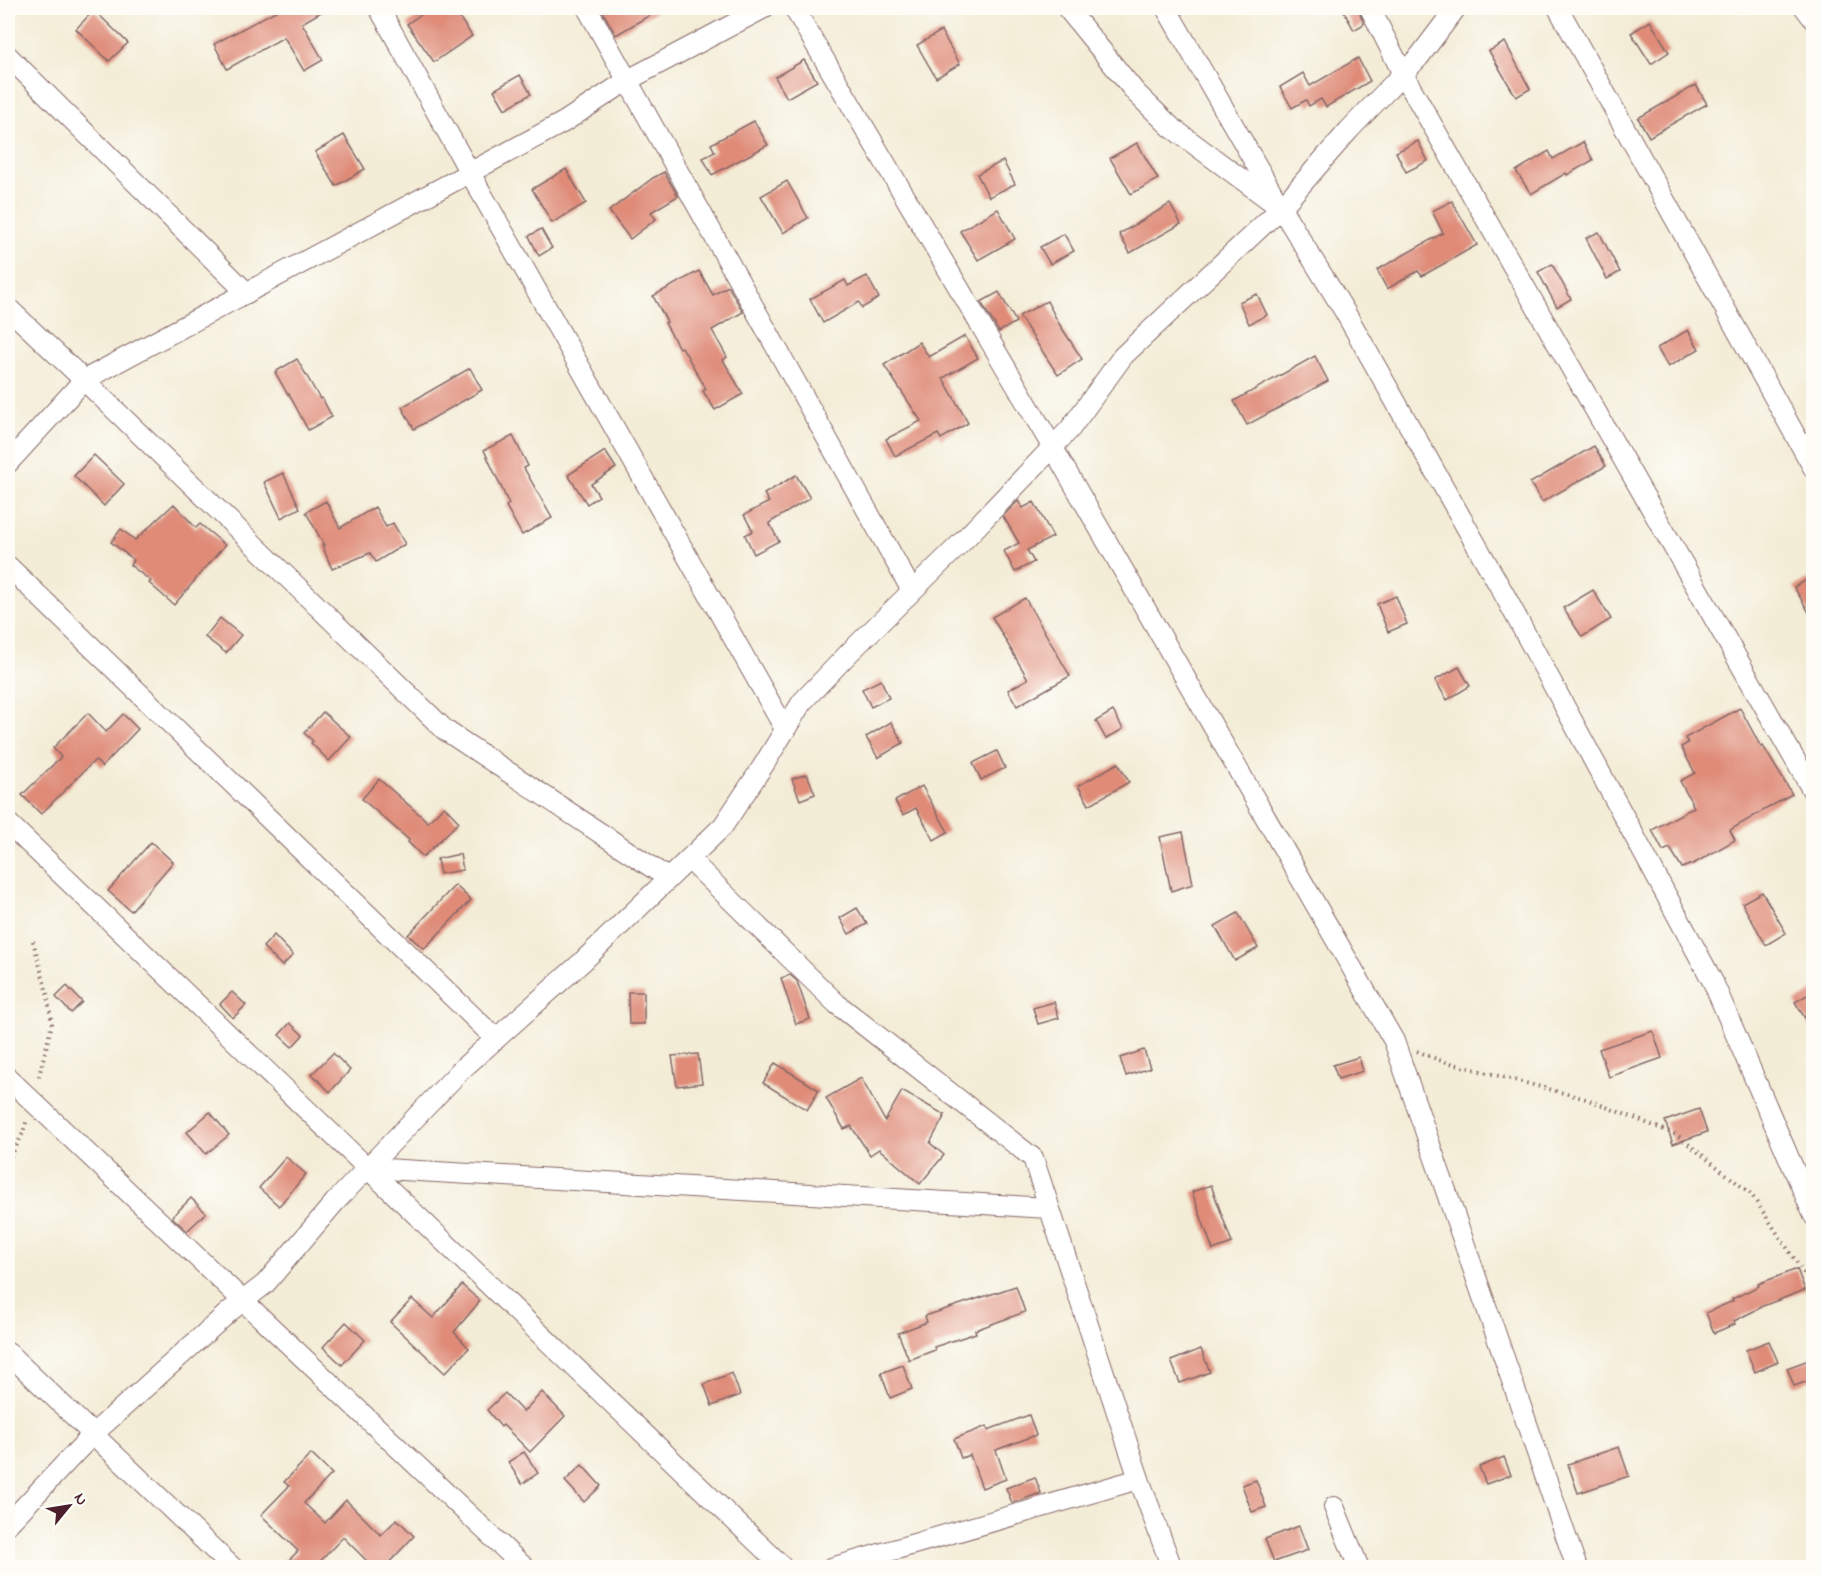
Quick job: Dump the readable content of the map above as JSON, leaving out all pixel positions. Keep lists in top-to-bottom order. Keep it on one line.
{"north":"top right"}
